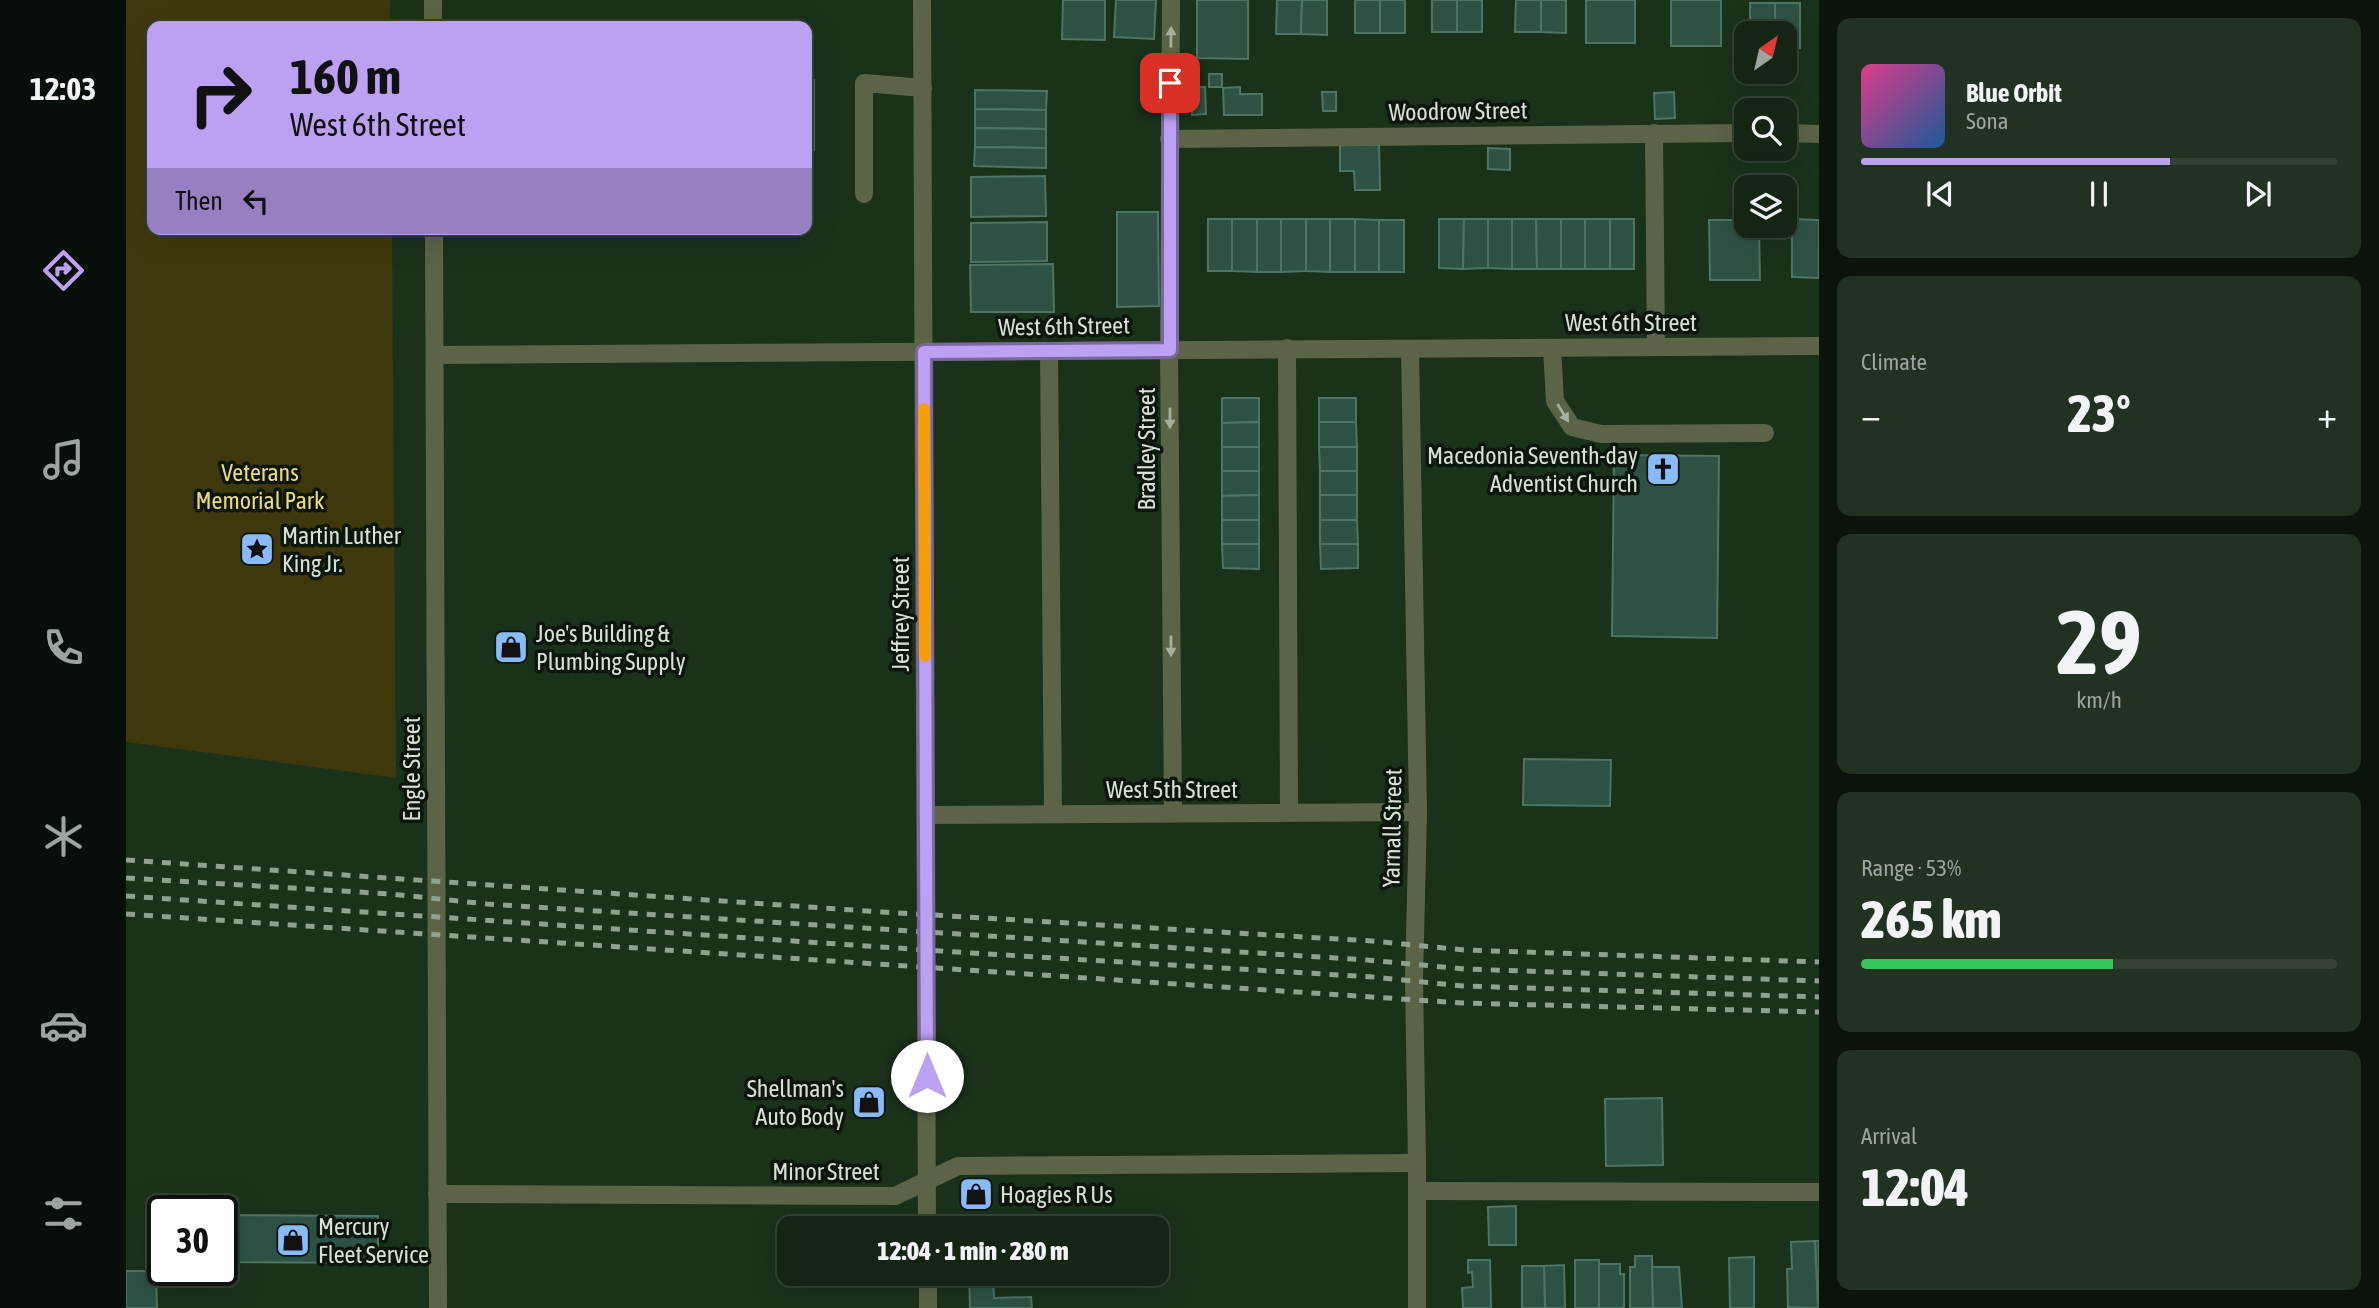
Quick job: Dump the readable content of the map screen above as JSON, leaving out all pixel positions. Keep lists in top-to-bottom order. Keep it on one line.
{"streets":{"street":["Woodrow Street","West 6th Street","Bradley Street","Jeffrey Street","Engle Street","West 5th Street","Yarnall Street","Minor Street"]},"crossings":[["Woodrow Street","Bradley Street"],["West 6th Street","Bradley Street"],["West 6th Street","Jeffrey Street"],["West 6th Street","Engle Street"],["West 6th Street","Yarnall Street"],["Bradley Street","West 5th Street"],["Jeffrey Street","West 5th Street"],["Jeffrey Street","Minor Street"],["Engle Street","Minor Street"],["West 5th Street","Yarnall Street"],["Yarnall Street","Minor Street"]],"parks":["Veterans Memorial Park"],"places":{"church":["Macedonia Seventh-day Adventist Church"],"place":["Martin Luther King Jr."],"shop":["Joe's Building & Plumbing Supply","Shellman's Auto Body","Hoagies R Us","Mercury Fleet Service"]},"north":"top right","page":{"tabs":"12:03","turn":["160 m","West 6th Street"],"song":["Blue Orbit","Sona"],"then":"Then","tile":["Climate",["29","km/h"],["Range · 53%","265 km"],["Arrival","12:04"]],"heat":["−","23°","+"],"limit":"30","trip":"12:04 · 1 min · 280 m"}}
